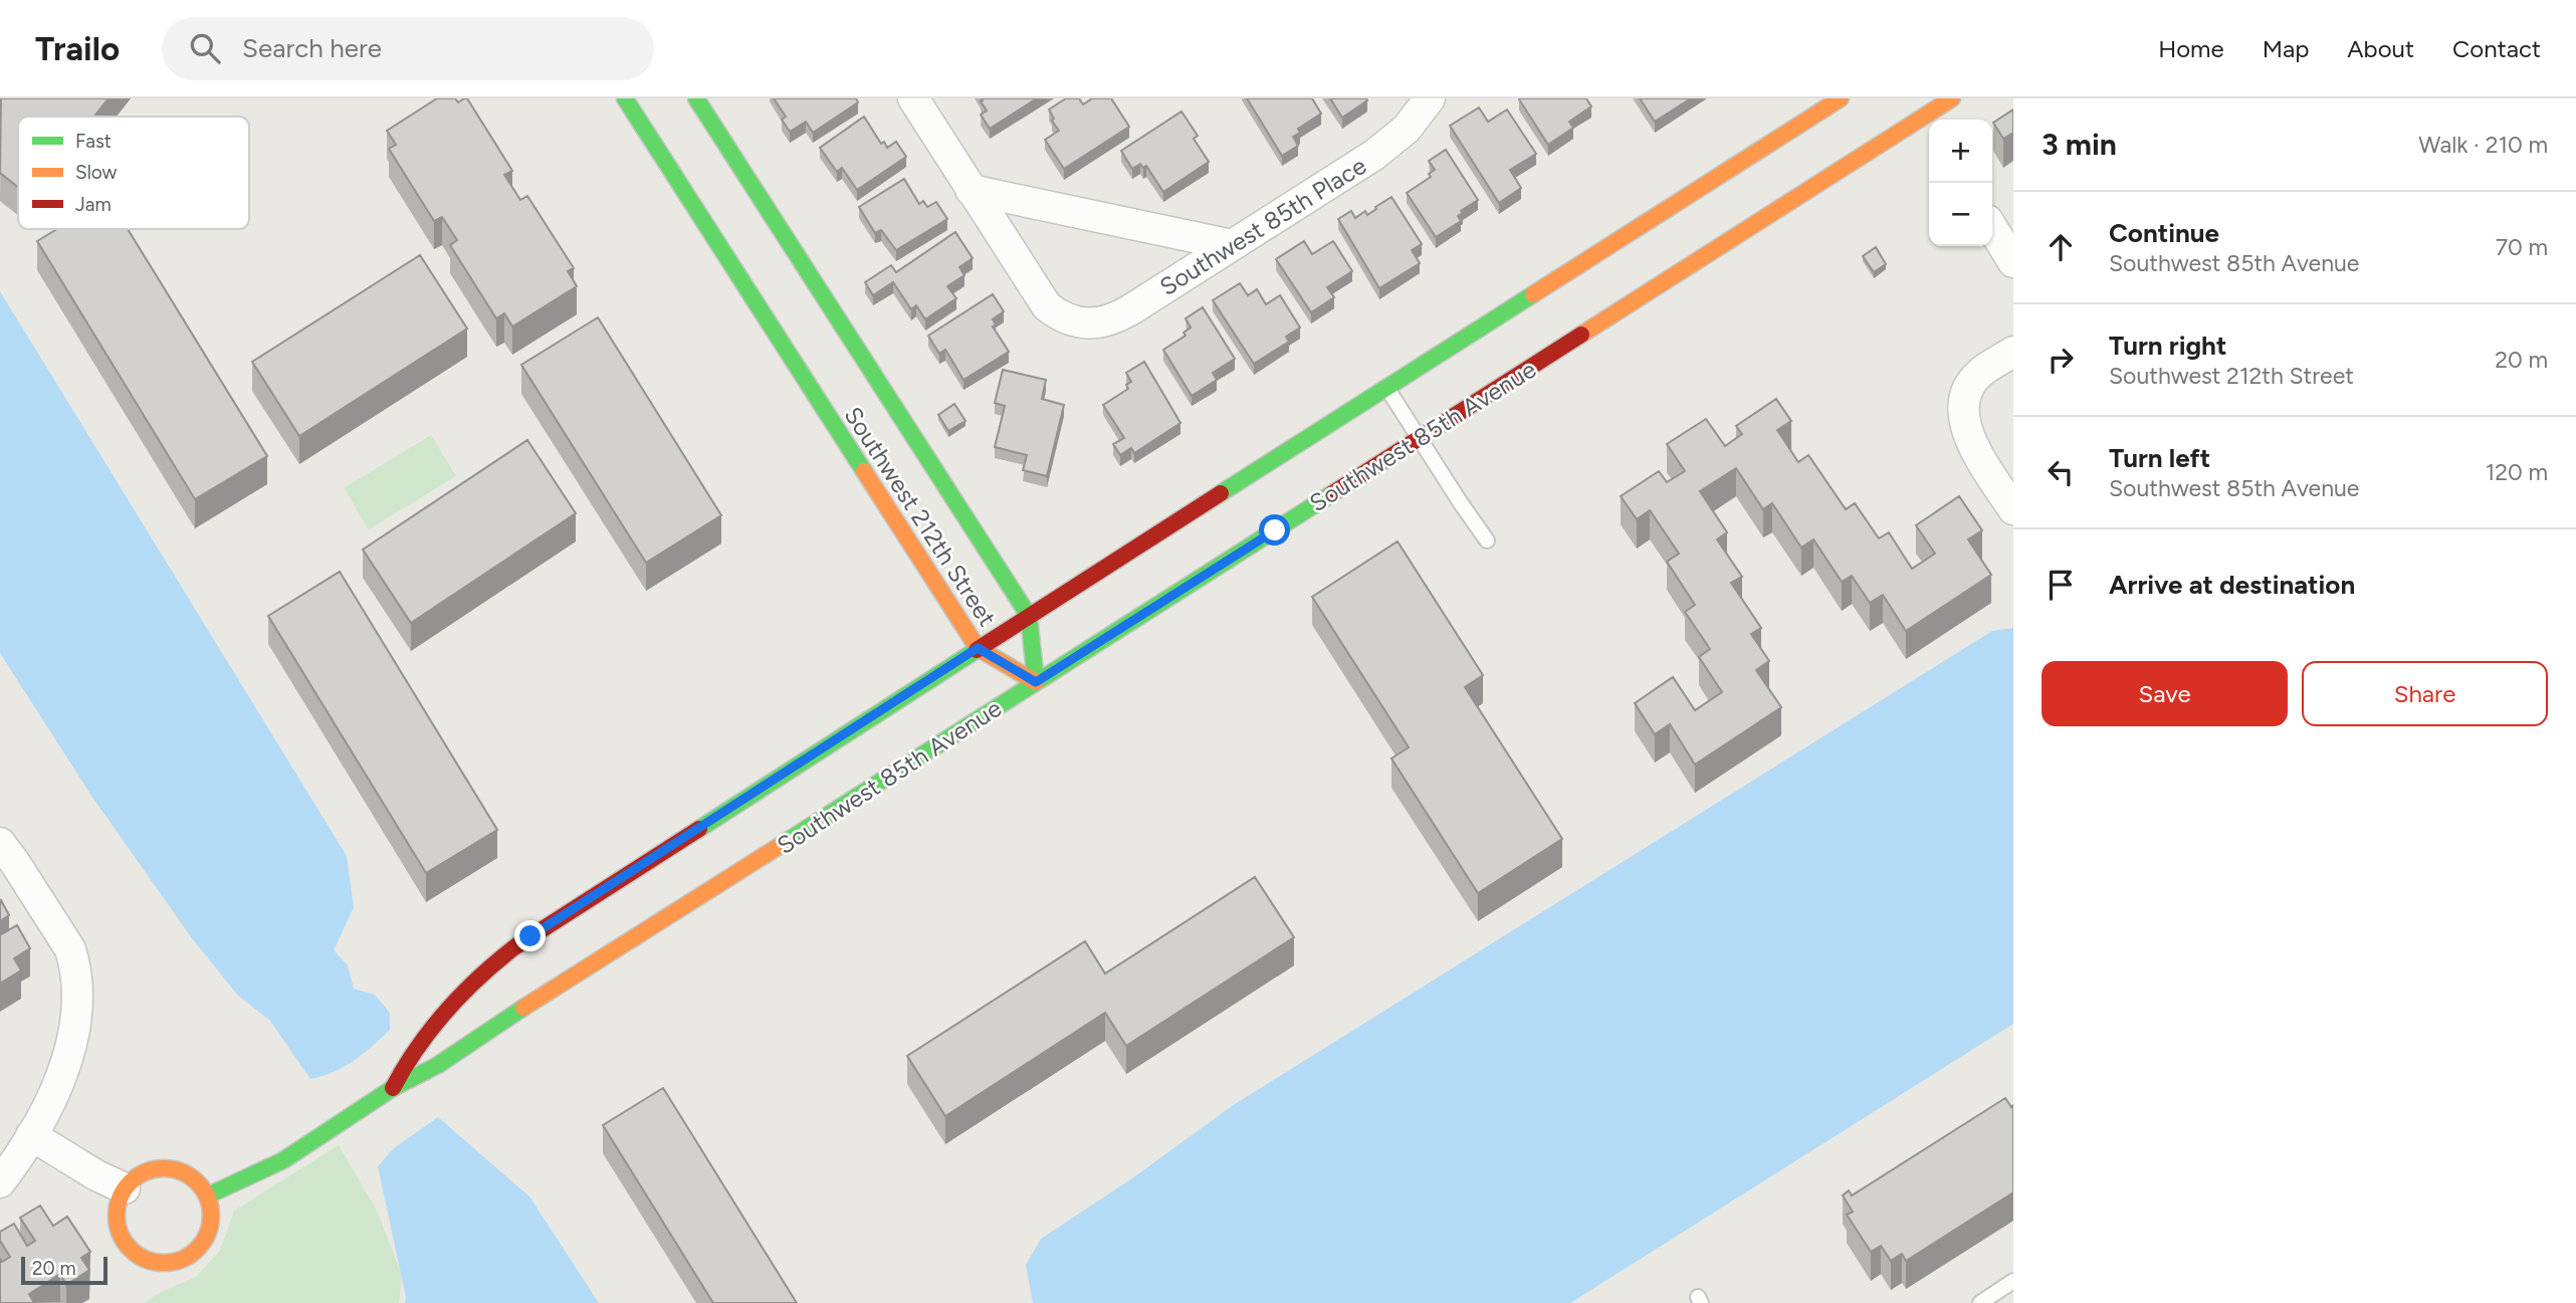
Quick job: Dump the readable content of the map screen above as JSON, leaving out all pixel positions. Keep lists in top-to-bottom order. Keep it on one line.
{"streets":{"street":["Southwest 85th Place","Southwest 85th Avenue","Southwest 212th Street"]},"crossings":[["Southwest 85th Avenue","Southwest 212th Street"]],"legend":["Fast","Slow","Jam"],"scale_bar":"20 m","page":{"header":"Trailo","search":"Search here","nav":["Home","Map","About","Contact"],"heading":["3 min","Walk · 210 m"],"map_buttons":["+","−"],"list":[["Continue","Southwest 85th Avenue","70 m"],["Turn right","Southwest 212th Street","20 m"],["Turn left","Southwest 85th Avenue","120 m"],"Arrive at destination"],"buttons":["Save","Share"],"scale":"20 m"}}
